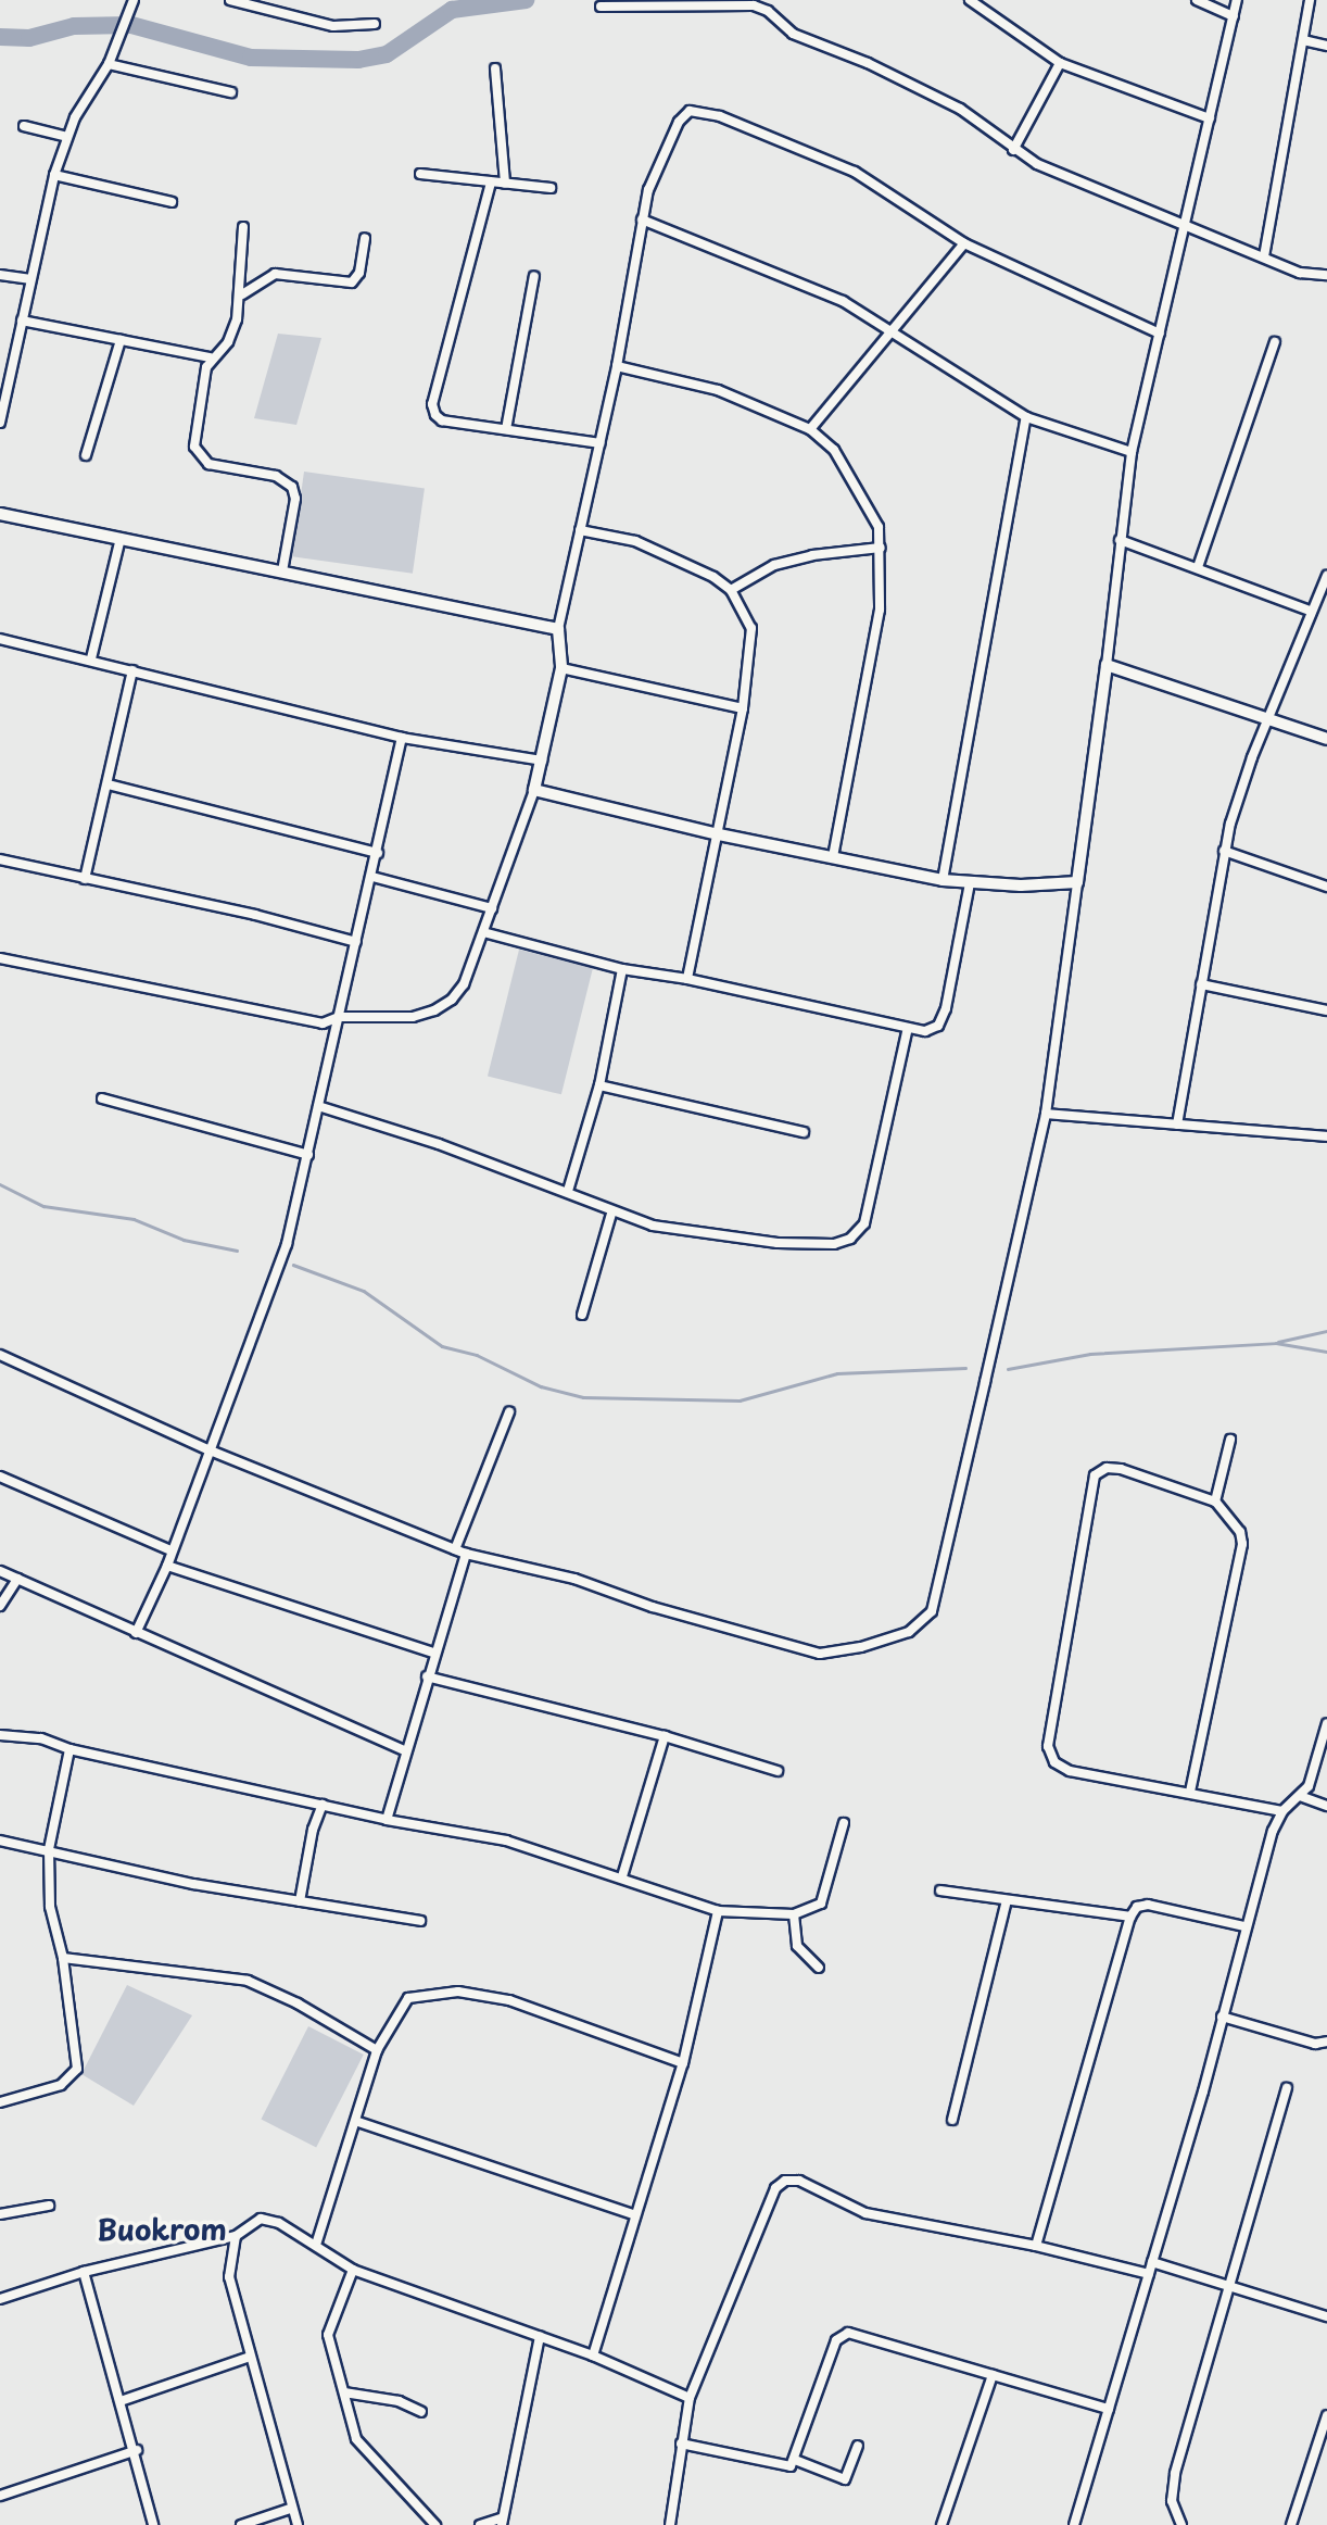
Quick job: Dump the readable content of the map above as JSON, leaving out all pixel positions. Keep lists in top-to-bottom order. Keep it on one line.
{"districts":["Buokrom"]}
